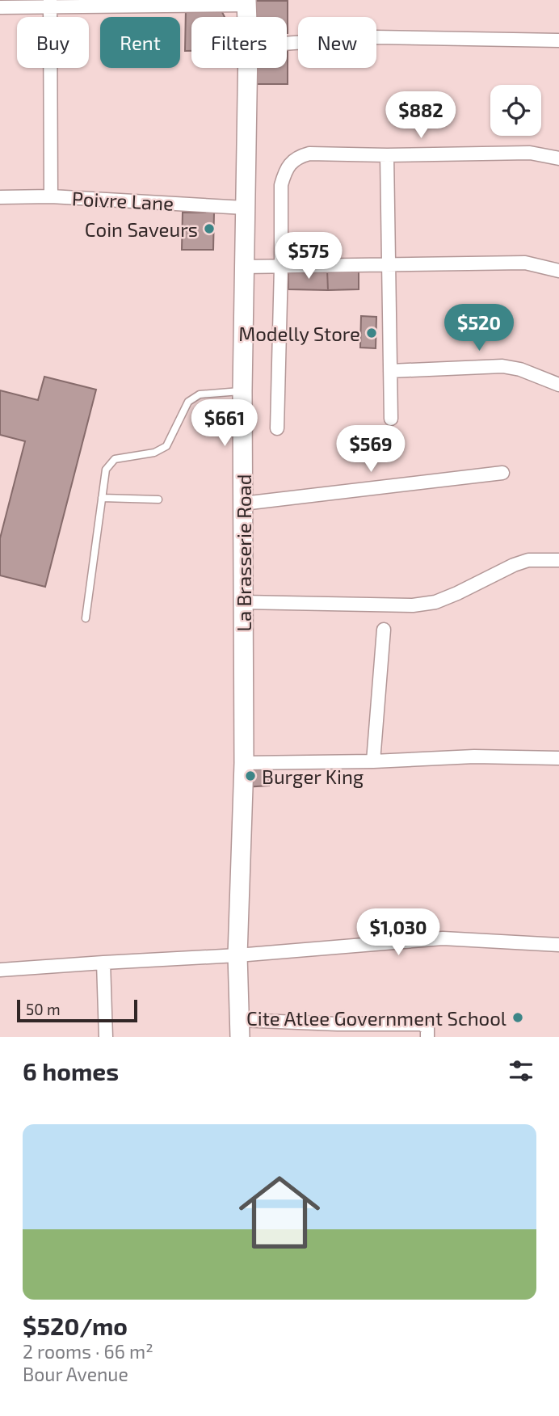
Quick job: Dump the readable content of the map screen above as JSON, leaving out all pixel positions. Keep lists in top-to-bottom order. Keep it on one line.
{"streets":{"main road":["La Brasserie Road"],"street":["Poivre Lane"]},"crossings":[["Poivre Lane","La Brasserie Road"]],"places":["Coin Saveurs","Modelly Store","Burger King","Cite Atlee Government School"],"scale_bar":"50 m","page":{"chip":["Buy","Rent","Filters","New"],"price":["$882","$575","$520","$661","$569","$1,030"],"scale":"50 m","heading":"6 homes","list":[{"name":"$520/mo","note":"2 rooms · 66 m² · Bour Avenue"}]}}
